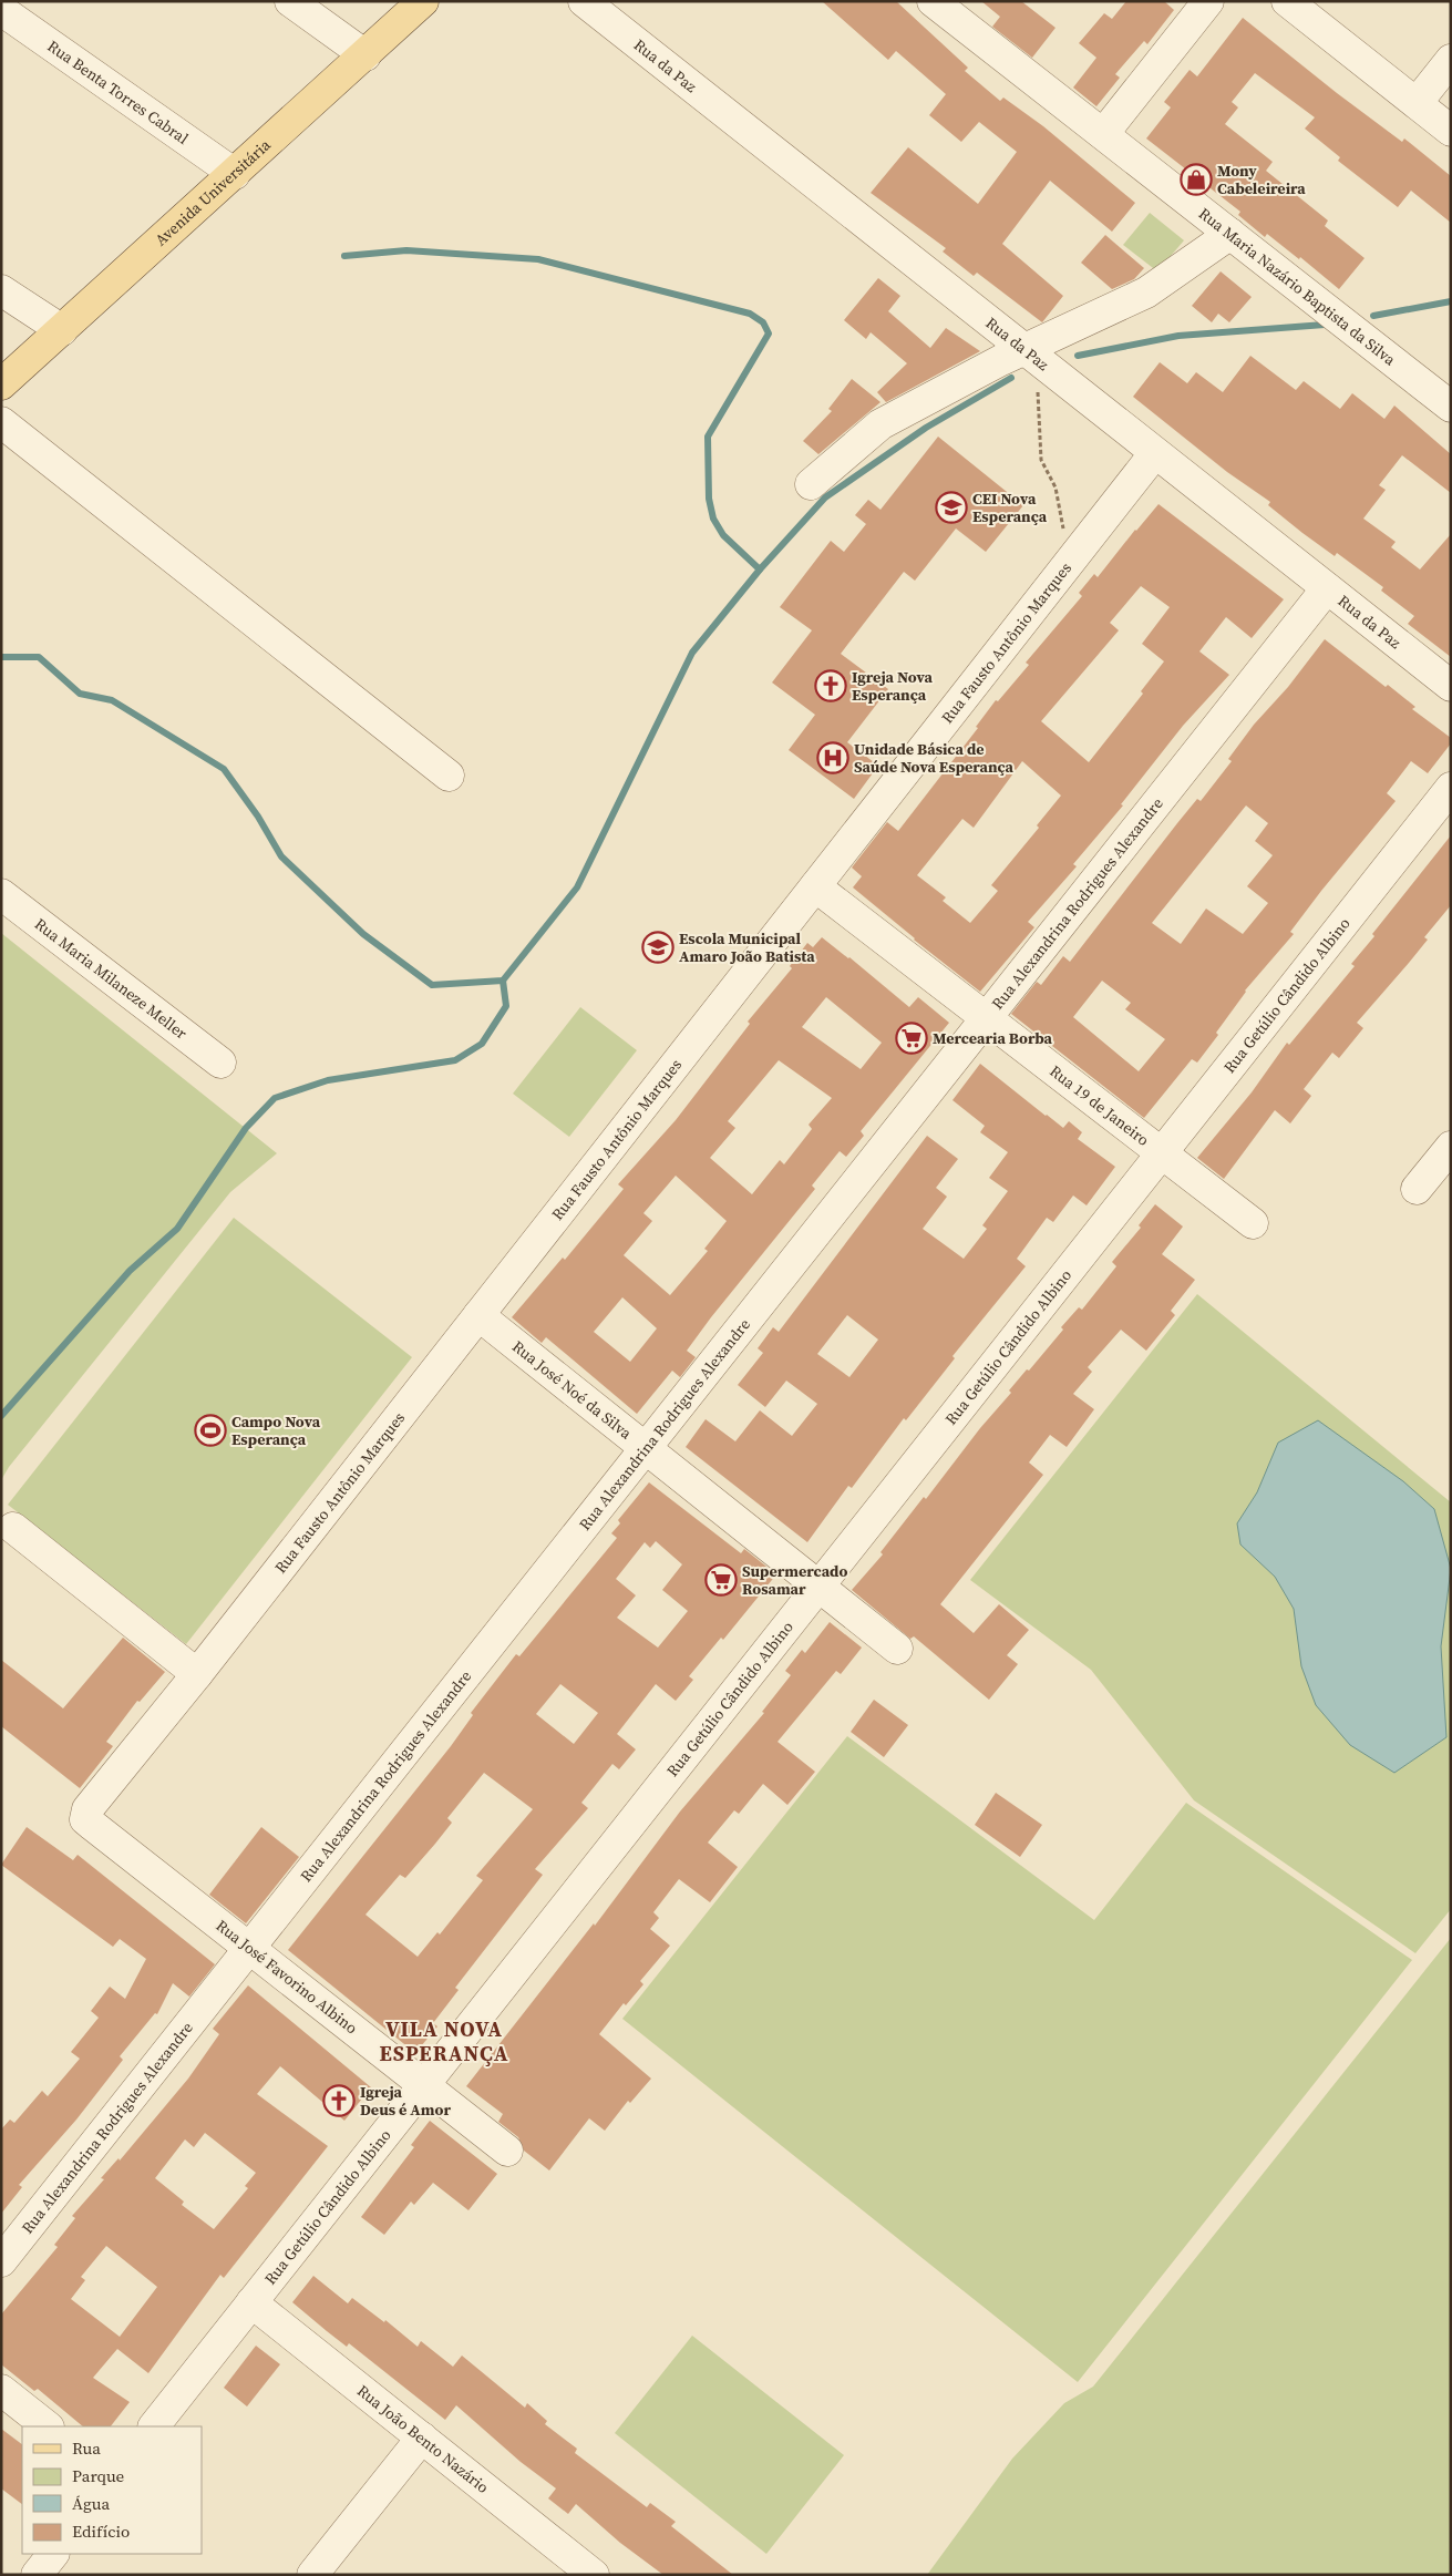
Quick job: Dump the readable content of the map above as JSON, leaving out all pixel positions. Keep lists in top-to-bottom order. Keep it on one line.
{"streets":{"main road":["Avenida Universitária"],"street":["Rua da Paz","Rua Benta Torres Cabral","Rua Maria Nazário Baptista da Silva","Rua Fausto Antônio Marques","Rua Alexandrina Rodrigues Alexandre","Rua Maria Milaneze Meller","Rua Getúlio Cândido Albino","Rua 19 de Janeiro","Rua José Noé da Silva","Rua José Favorino Albino","Rua João Bento Nazário"]},"crossings":[["Rua da Paz","Rua Fausto Antônio Marques"],["Rua da Paz","Rua Alexandrina Rodrigues Alexandre"],["Rua Benta Torres Cabral","Avenida Universitária"],["Rua Fausto Antônio Marques","Rua 19 de Janeiro"],["Rua Fausto Antônio Marques","Rua José Noé da Silva"],["Rua Fausto Antônio Marques","Rua José Favorino Albino"],["Rua Alexandrina Rodrigues Alexandre","Rua 19 de Janeiro"],["Rua Alexandrina Rodrigues Alexandre","Rua José Noé da Silva"],["Rua Alexandrina Rodrigues Alexandre","Rua José Favorino Albino"],["Rua Getúlio Cândido Albino","Rua 19 de Janeiro"],["Rua Getúlio Cândido Albino","Rua José Noé da Silva"],["Rua Getúlio Cândido Albino","Rua José Favorino Albino"],["Rua Getúlio Cândido Albino","Rua João Bento Nazário"]],"districts":["VILA NOVA ESPERANÇA"],"places":{"shop":["Mony Cabeleireira"],"school or university":["CEI Nova Esperança","Escola Municipal Amaro João Batista"],"church":["Igreja Nova Esperança","Igreja Deus é Amor"],"hospital":["Unidade Básica de Saúde Nova Esperança"],"supermarket":["Mercearia Borba","Supermercado Rosamar"],"sports":["Campo Nova Esperança"]},"legend":["Rua","Parque","Água","Edifício"]}
